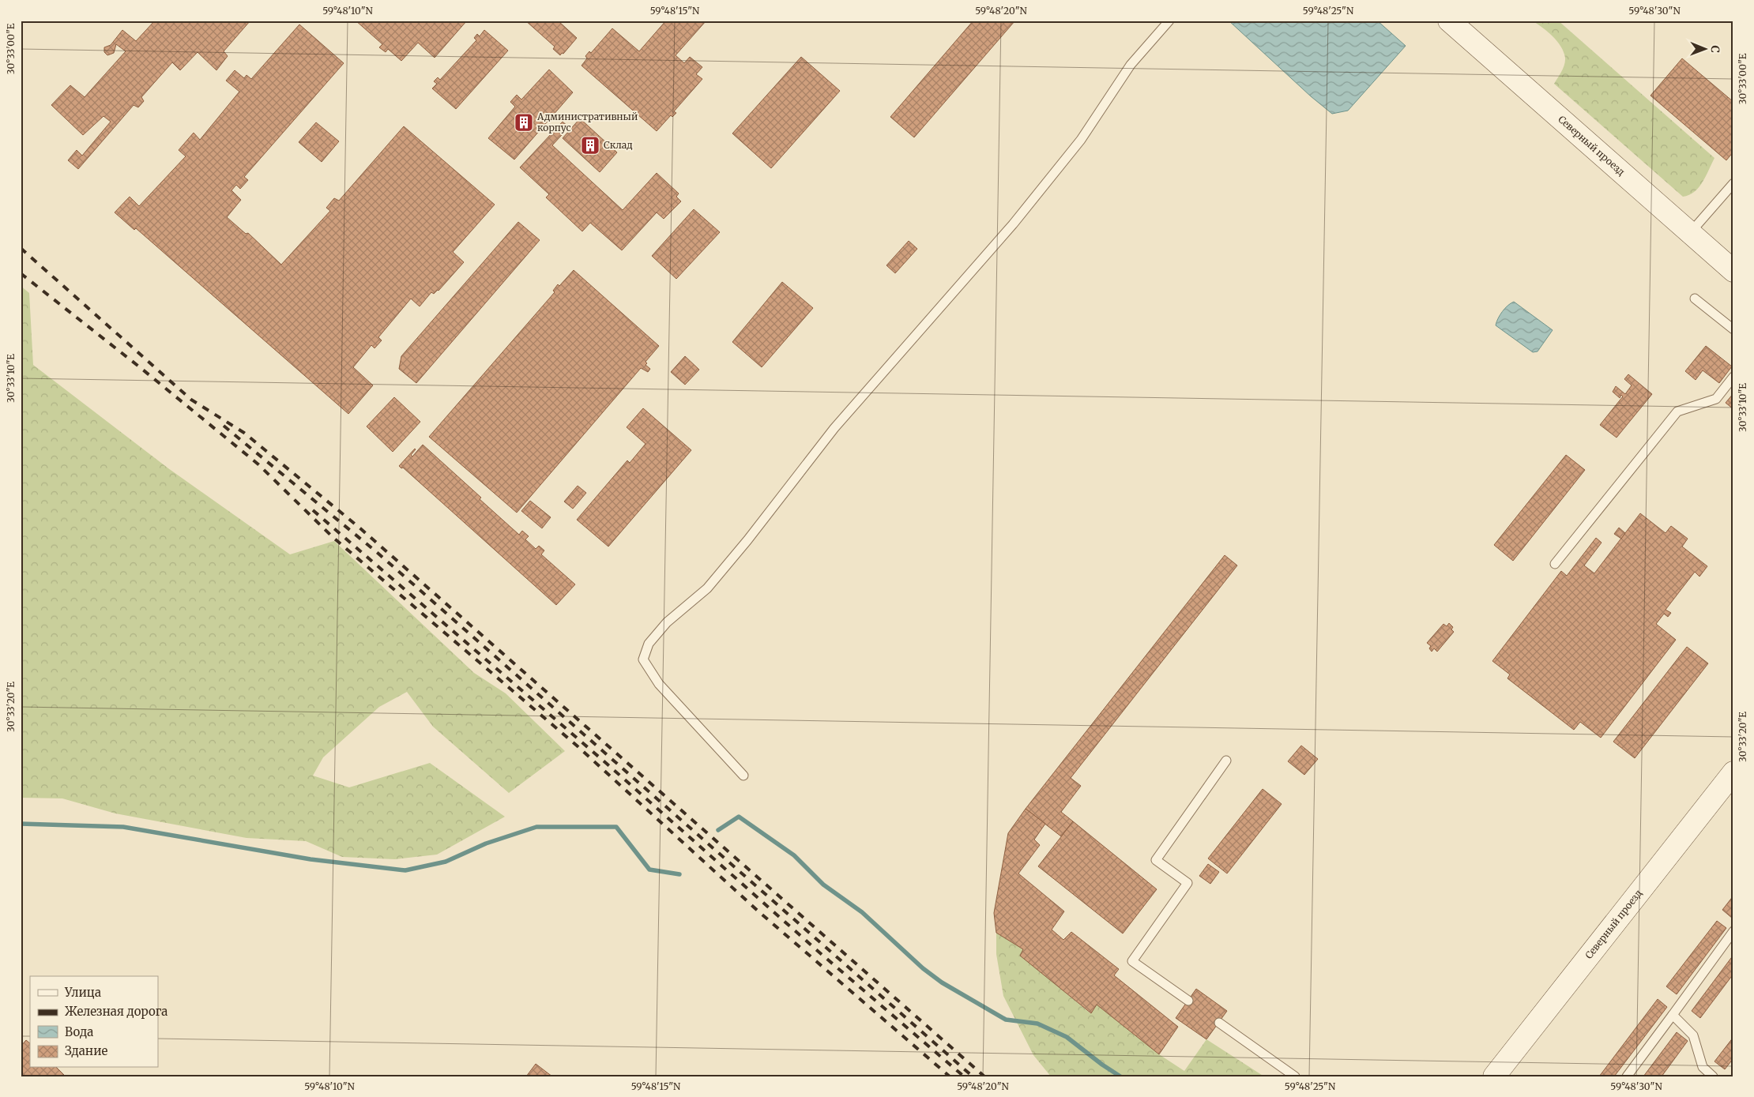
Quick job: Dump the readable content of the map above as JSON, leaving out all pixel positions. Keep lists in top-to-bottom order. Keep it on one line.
{"streets":{"street":["Северный проезд"]},"places":{"building":["Административный корпус","Склад"]},"legend":["Улица","Железная дорога","Вода","Здание"],"north":"right","coordinates":["59°48'10\"N","59°48'15\"N","59°48'20\"N","59°48'25\"N","59°48'30\"N","30°33'00\"E","30°33'10\"E","30°33'20\"E"]}
